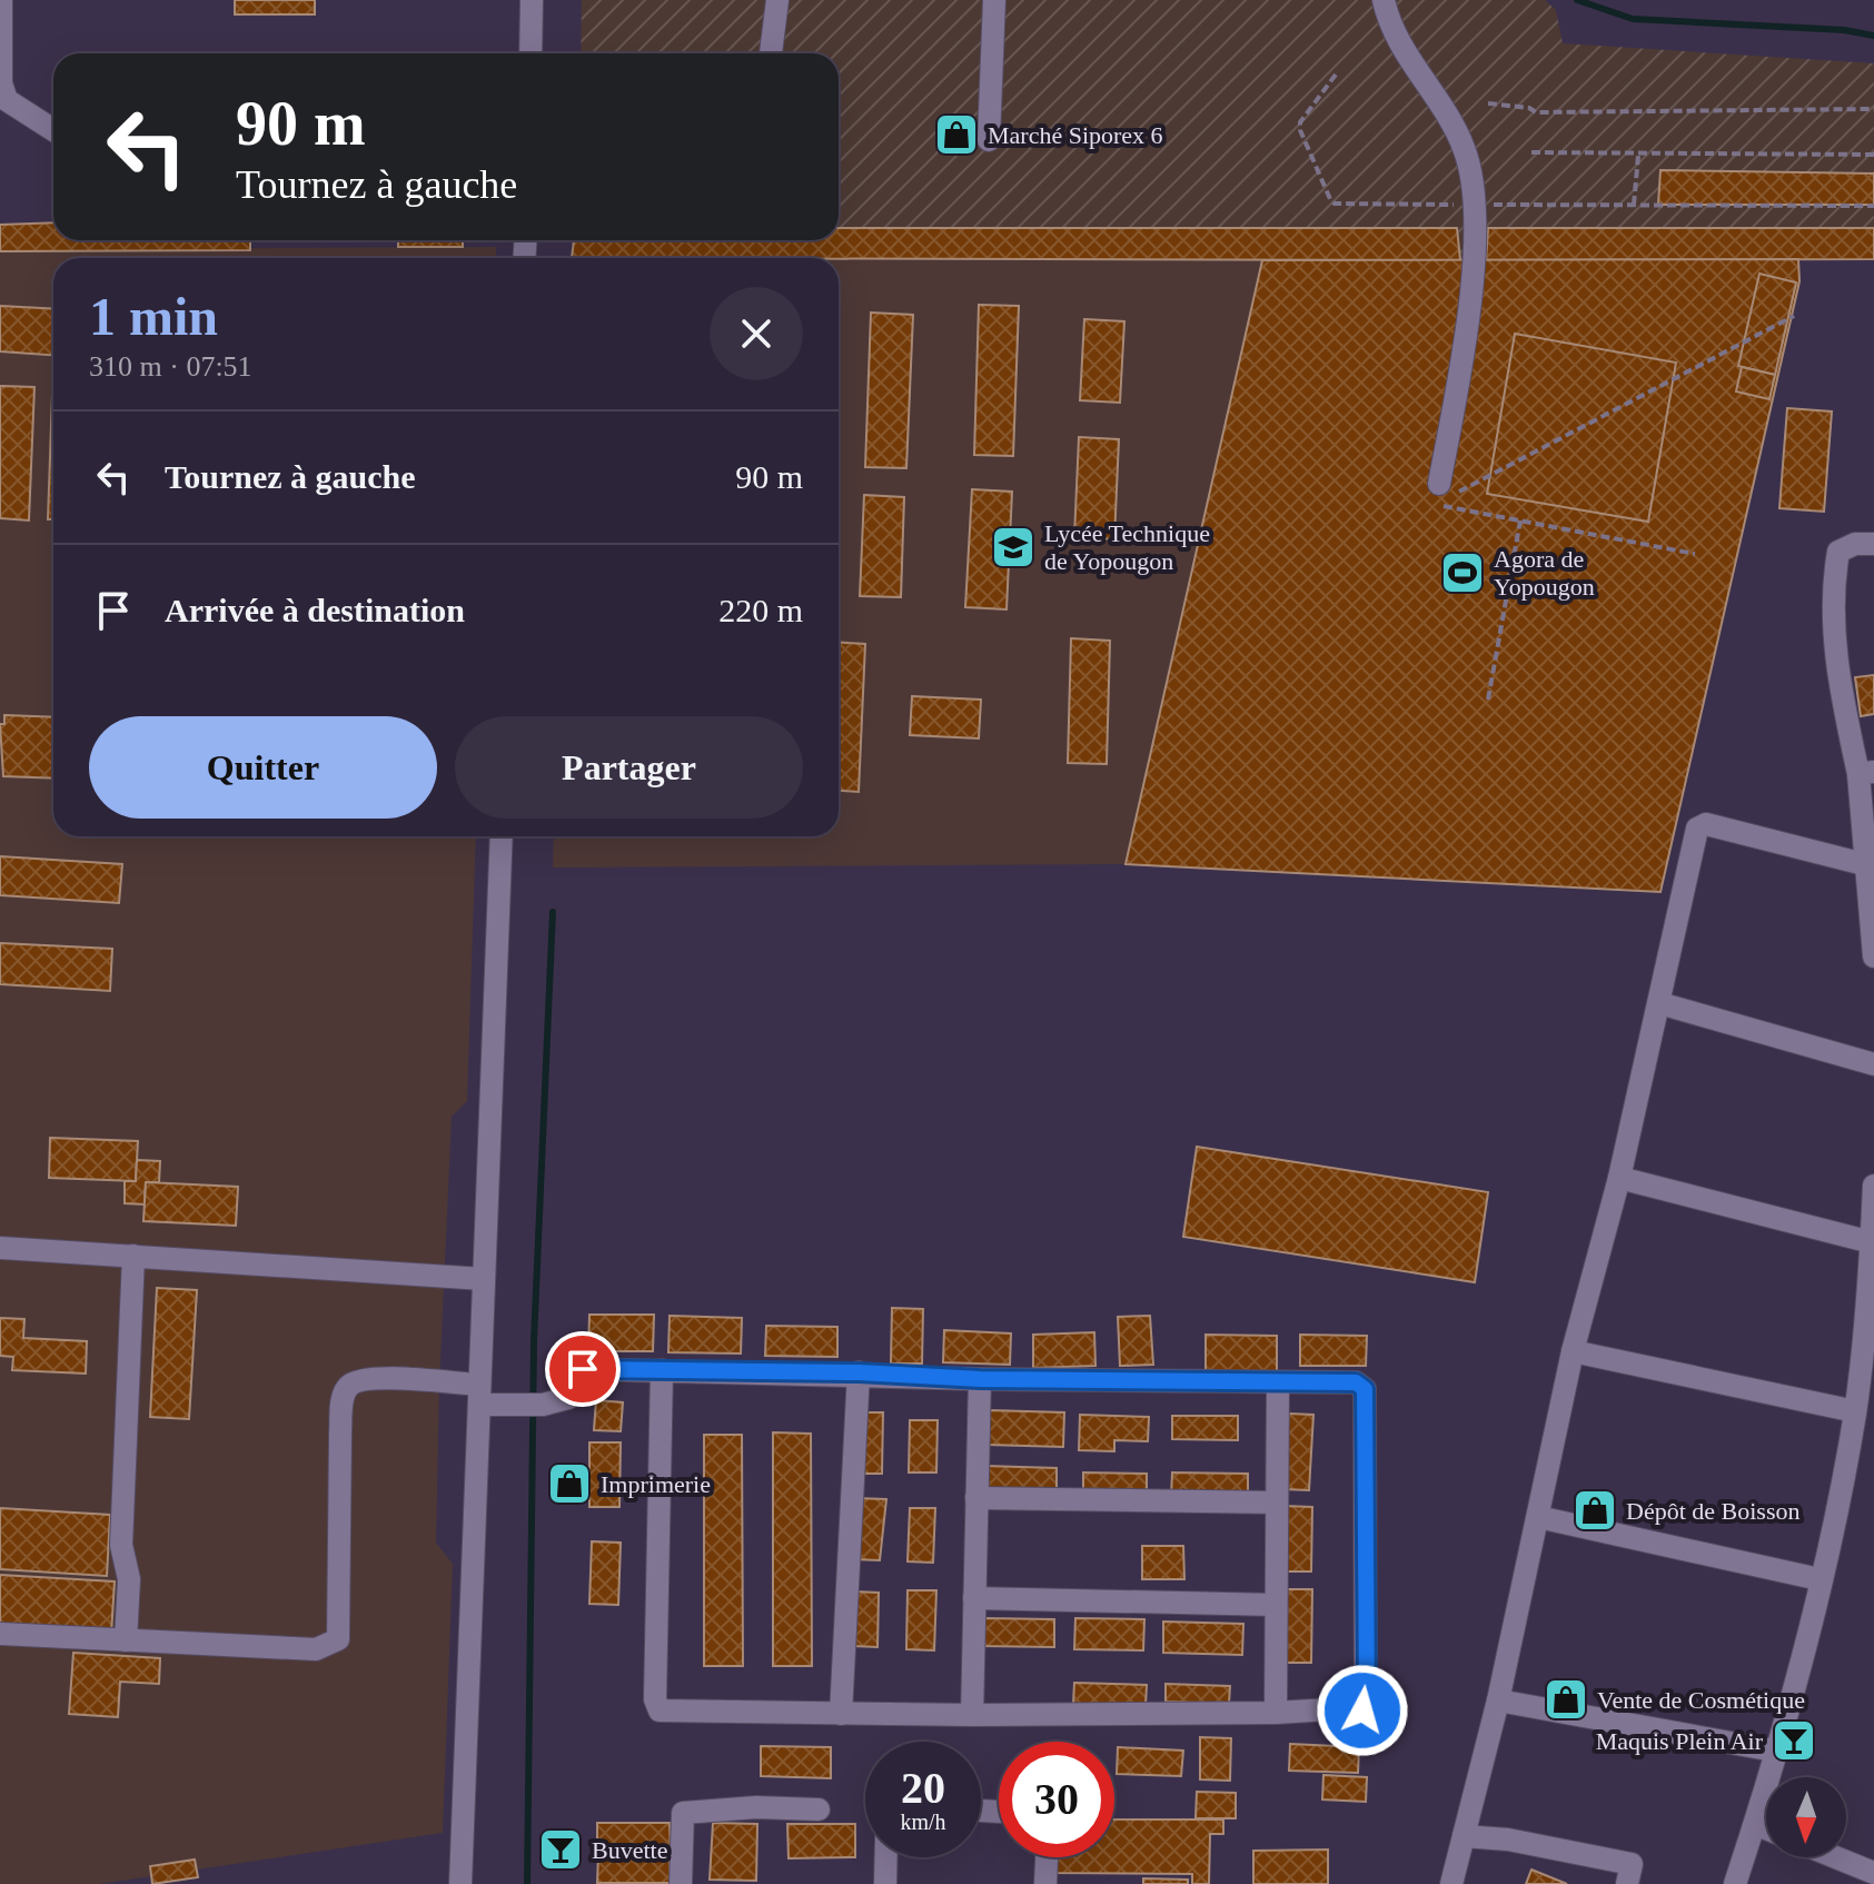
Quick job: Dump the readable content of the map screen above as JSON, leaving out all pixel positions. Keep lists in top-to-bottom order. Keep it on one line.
{"places":{"shop":["Marché Siporex 6","Imprimerie","Dépôt de Boisson","Vente de Cosmétique"],"school or university":["Lycée Technique de Yopougon"],"sports":["Agora de Yopougon"],"bar":["Maquis Plein Air","Buvette"]},"north":"bottom","page":{"turn":["90 m","Tournez à gauche"],"heading":["1 min","310 m · 07:51"],"list":[{"name":"Tournez à gauche","value":"90 m"},{"name":"Arrivée à destination","value":"220 m"}],"buttons":["Quitter","Partager"],"speed":"20 km/h","limit":"30"}}
